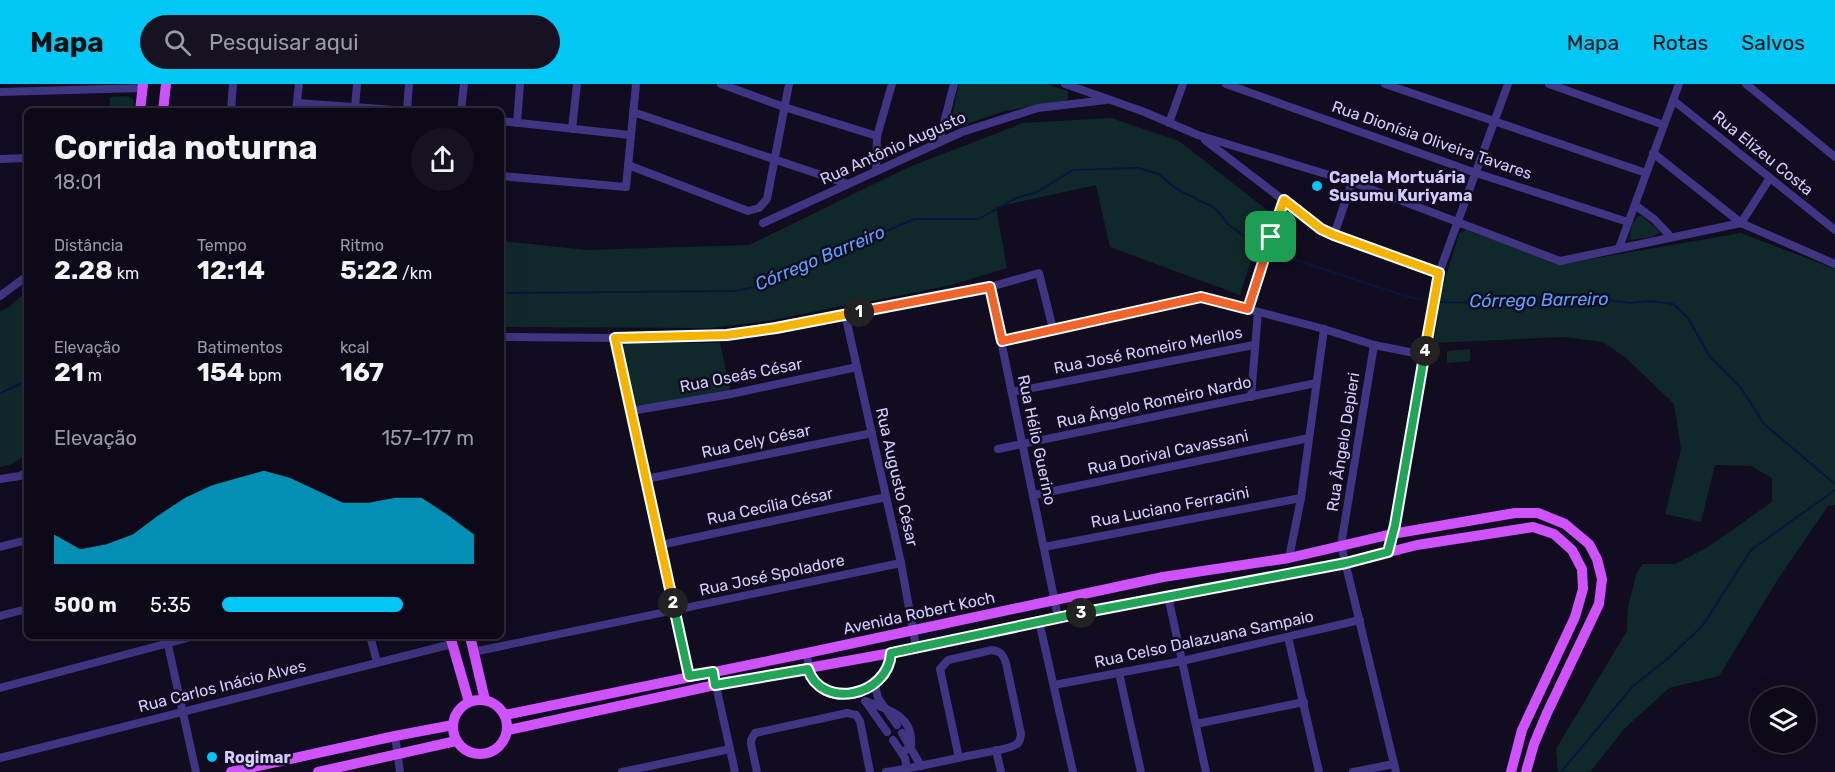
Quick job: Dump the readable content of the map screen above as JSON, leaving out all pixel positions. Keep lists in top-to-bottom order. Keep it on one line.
{"streets":{"main road":["Avenida Robert Koch"],"street":["Rua Dionísia Oliveira Tavares","Rua Antônio Augusto","Rua Elizeu Costa","Rua José Romeiro Merllos","Rua Oseás César","Rua Ângelo Romeiro Nardo","Rua Hélio Guerino","Rua Cely César","Rua Ângelo Depieri","Rua Dorival Cavassani","Rua Augusto César","Rua Cecília César","Rua Luciano Ferracini","Rua José Spoladore","Rua Celso Dalazuana Sampaio","Rua Carlos Inácio Alves"]},"crossings":[["Rua José Romeiro Merllos","Rua Hélio Guerino"],["Rua Oseás César","Rua Augusto César"],["Rua Ângelo Romeiro Nardo","Rua Hélio Guerino"],["Rua Hélio Guerino","Rua Dorival Cavassani"],["Rua Hélio Guerino","Rua Luciano Ferracini"],["Rua Hélio Guerino","Avenida Robert Koch"],["Rua Cely César","Rua Augusto César"],["Rua Ângelo Depieri","Avenida Robert Koch"],["Rua Augusto César","Rua Cecília César"],["Rua Augusto César","Rua José Spoladore"],["Rua Augusto César","Avenida Robert Koch"]],"water":["Córrego Barreiro"],"places":["Capela Mortuária Susumu Kuriyama","Rogimar"],"page":{"header":"Mapa","search":"Pesquisar aqui","nav":["Mapa","Rotas","Salvos"],"heading":["Corrida noturna","18:01"],"stats":[["Distância","2.28 km"],["Tempo","12:14"],["Ritmo","5:22 /km"],["Elevação","21 m"],["Batimentos","154 bpm"],["kcal","167"]],"pins":["1","4","2","3"],"chart":["Elevação","157–177 m"],"list":[{"name":"500 m","note":"5:35"}]}}
